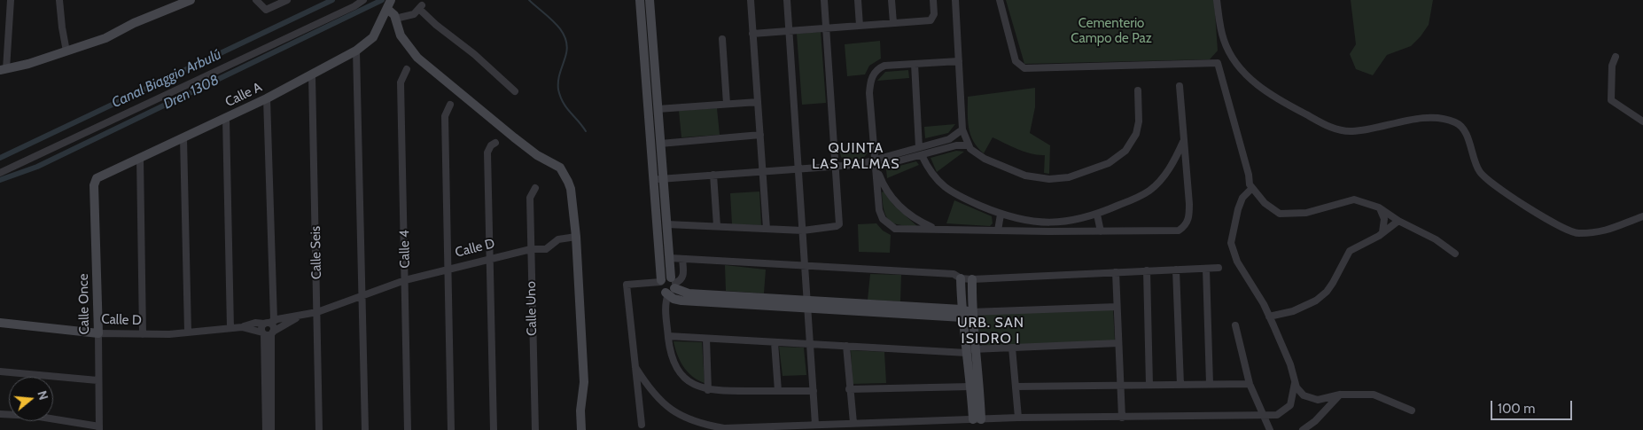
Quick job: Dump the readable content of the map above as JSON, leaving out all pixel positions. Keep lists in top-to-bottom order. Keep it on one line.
{"streets":{"street":["Calle A","Calle D","Calle 4","Calle Seis","Calle Once","Calle Uno"]},"crossings":[["Calle A","Calle Seis"],["Calle A","Calle Once"],["Calle D","Calle 4"],["Calle D","Calle Seis"],["Calle D","Calle Once"],["Calle D","Calle Uno"]],"districts":["QUINTA LAS PALMAS","URB. SAN ISIDRO I"],"water":["Canal Biaggio Arbulú","Dren 1308"],"parks":["Cementerio Campo de Paz"],"scale_bar":"100 m","north":"right"}
